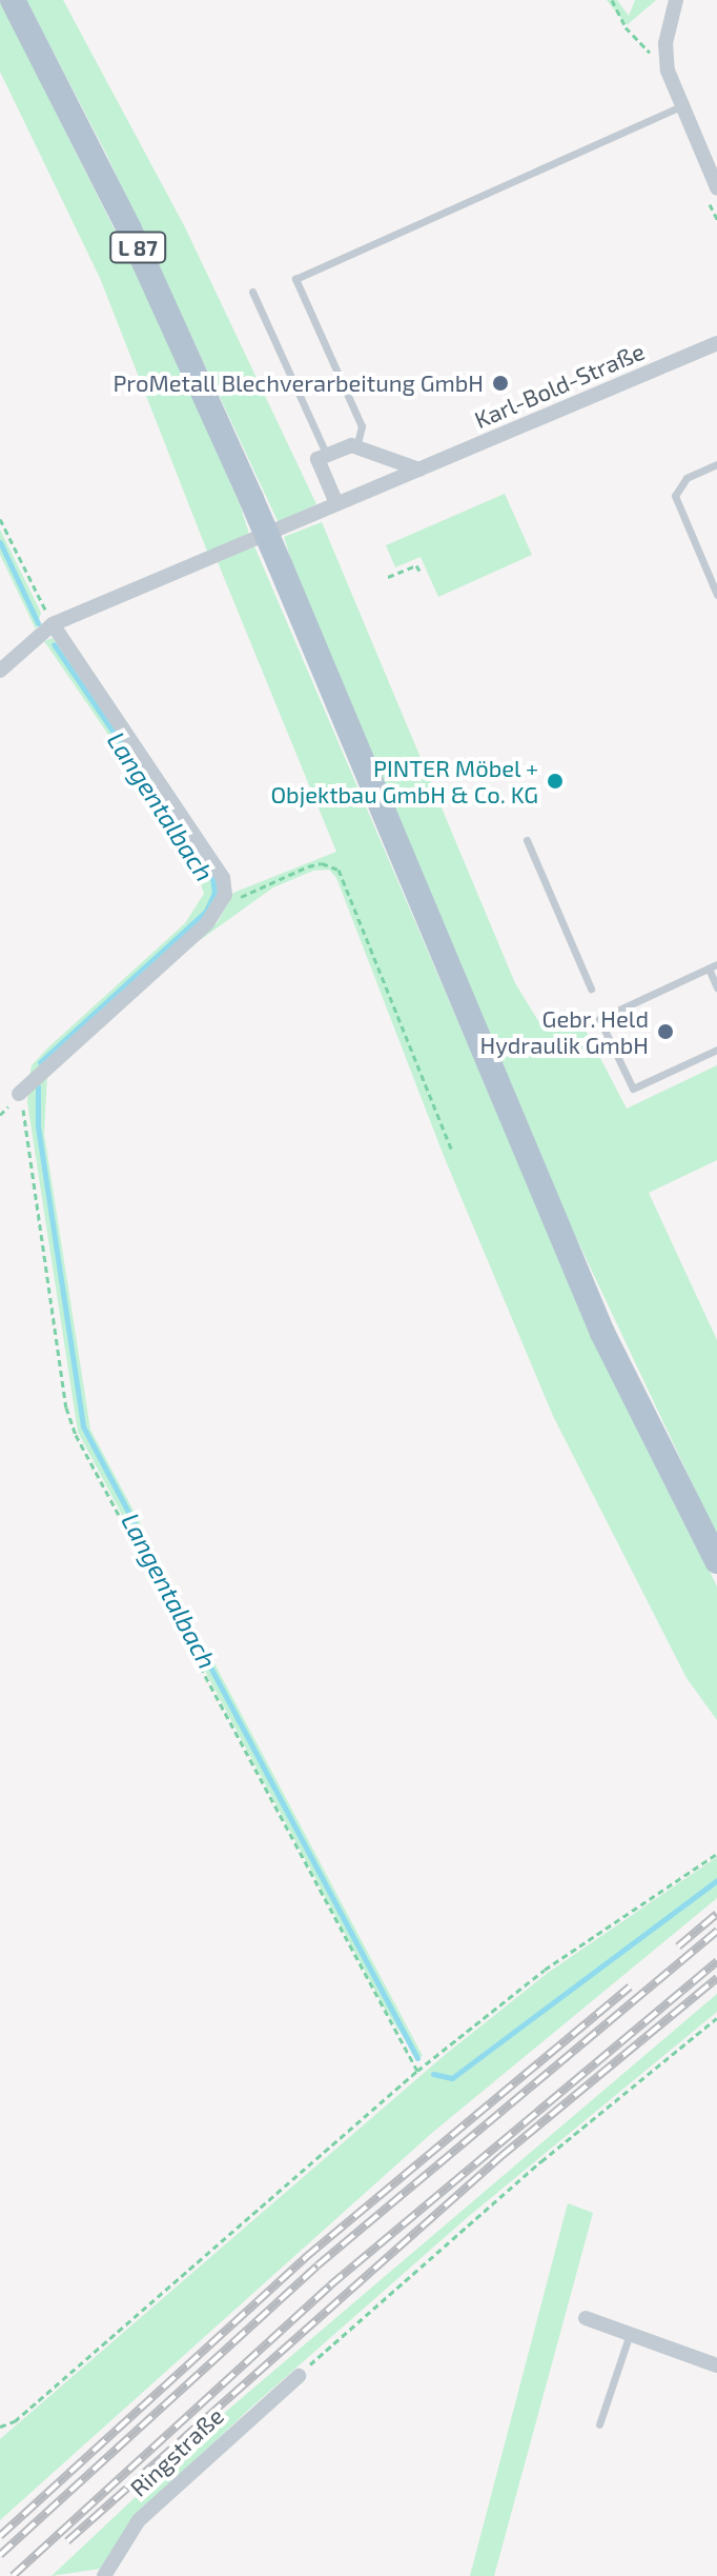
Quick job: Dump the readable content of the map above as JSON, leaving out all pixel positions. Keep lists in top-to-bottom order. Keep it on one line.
{"streets":{"main road":["L 87"],"street":["Karl-Bold-Straße","Ringstraße"]},"water":["Langentalbach"],"places":["ProMetall Blechverarbeitung GmbH","PINTER Möbel + Objektbau GmbH & Co. KG","Gebr. Held Hydraulik GmbH"]}
